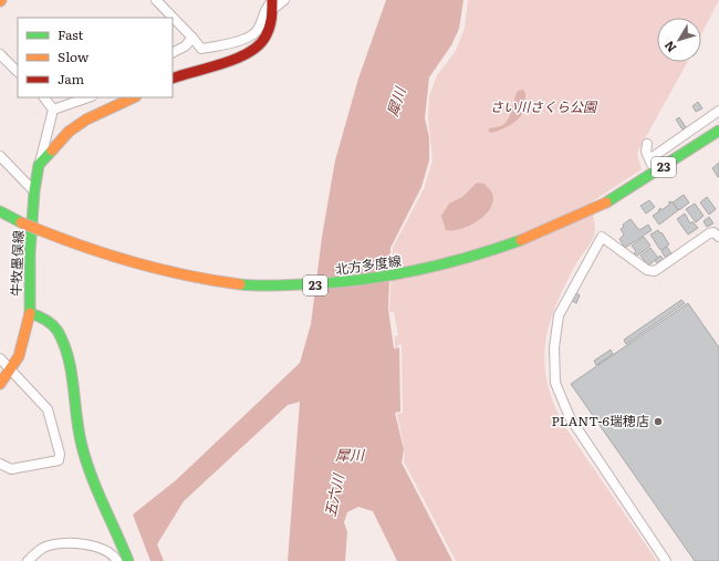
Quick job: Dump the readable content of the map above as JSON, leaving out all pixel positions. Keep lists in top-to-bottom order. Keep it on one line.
{"streets":{"main road":["23","牛牧墨俣線","北方多度線"]},"water":["犀川","五六川"],"parks":["さい川さくら公園"],"places":["PLANT-6瑞穂店"],"legend":["Fast","Slow","Jam"],"north":"bottom left"}
